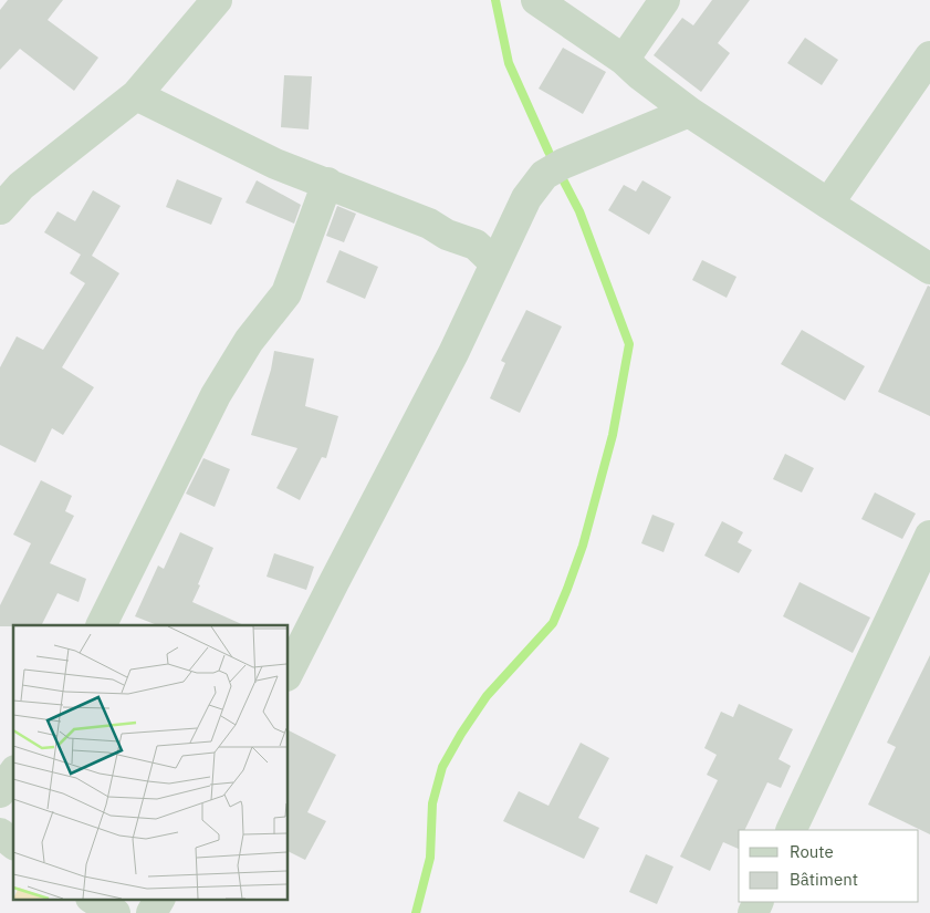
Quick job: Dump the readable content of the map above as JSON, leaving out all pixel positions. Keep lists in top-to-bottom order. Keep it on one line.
{"legend":["Route","Bâtiment"]}
